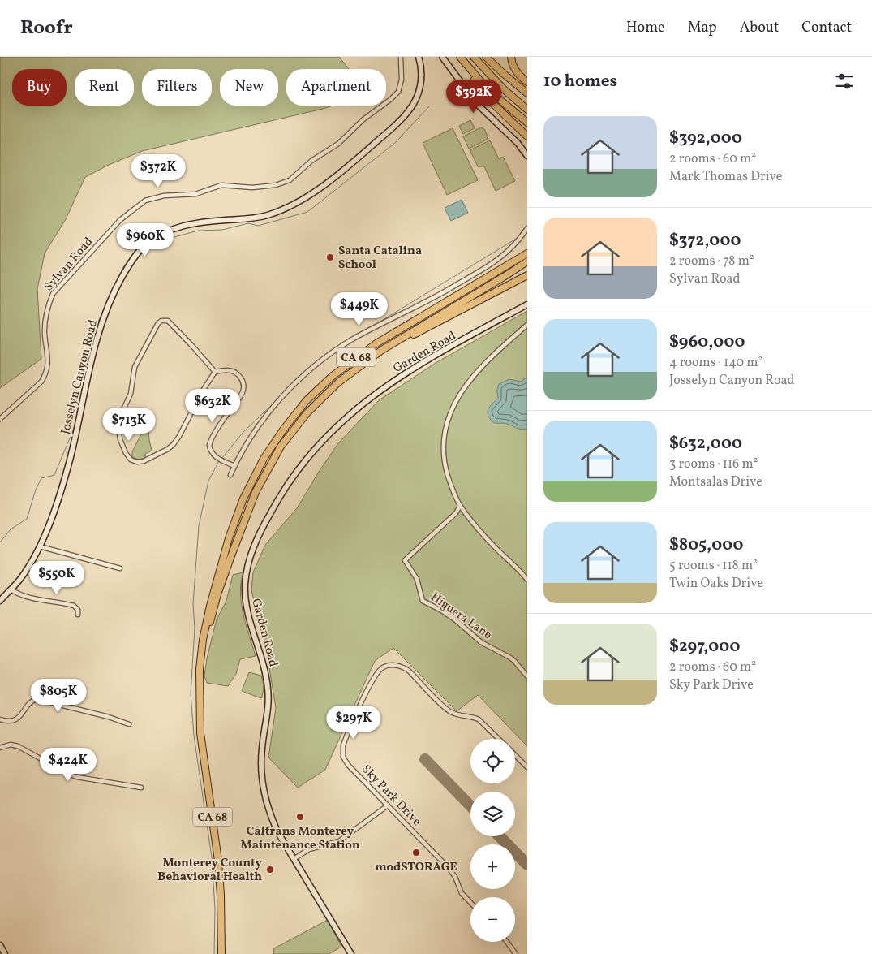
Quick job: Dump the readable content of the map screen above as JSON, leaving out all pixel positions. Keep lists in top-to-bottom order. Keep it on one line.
{"streets":{"highway":["CA 68"],"street":["Sylvan Road","Garden Road","Josselyn Canyon Road","Higuera Lane","Sky Park Drive"]},"places":["Santa Catalina School","Caltrans Monterey Maintenance Station","modSTORAGE","Monterey County Behavioral Health"],"page":{"header":"Roofr","nav":["Home","Map","About","Contact"],"heading":"10 homes","chip":["Buy","Rent","Filters","New","Apartment"],"price":["$392K","$372K","$960K","$449K","$632K","$713K","$550K","$805K","$297K","$424K"],"list":[{"name":"$392,000","note":"2 rooms · 60 m² · Mark Thomas Drive"},{"name":"$372,000","note":"2 rooms · 78 m² · Sylvan Road"},{"name":"$960,000","note":"4 rooms · 140 m² · Josselyn Canyon Road"},{"name":"$632,000","note":"3 rooms · 116 m² · Montsalas Drive"},{"name":"$805,000","note":"5 rooms · 118 m² · Twin Oaks Drive"},{"name":"$297,000","note":"2 rooms · 60 m² · Sky Park Drive"}],"map_buttons":["+","−"]}}
